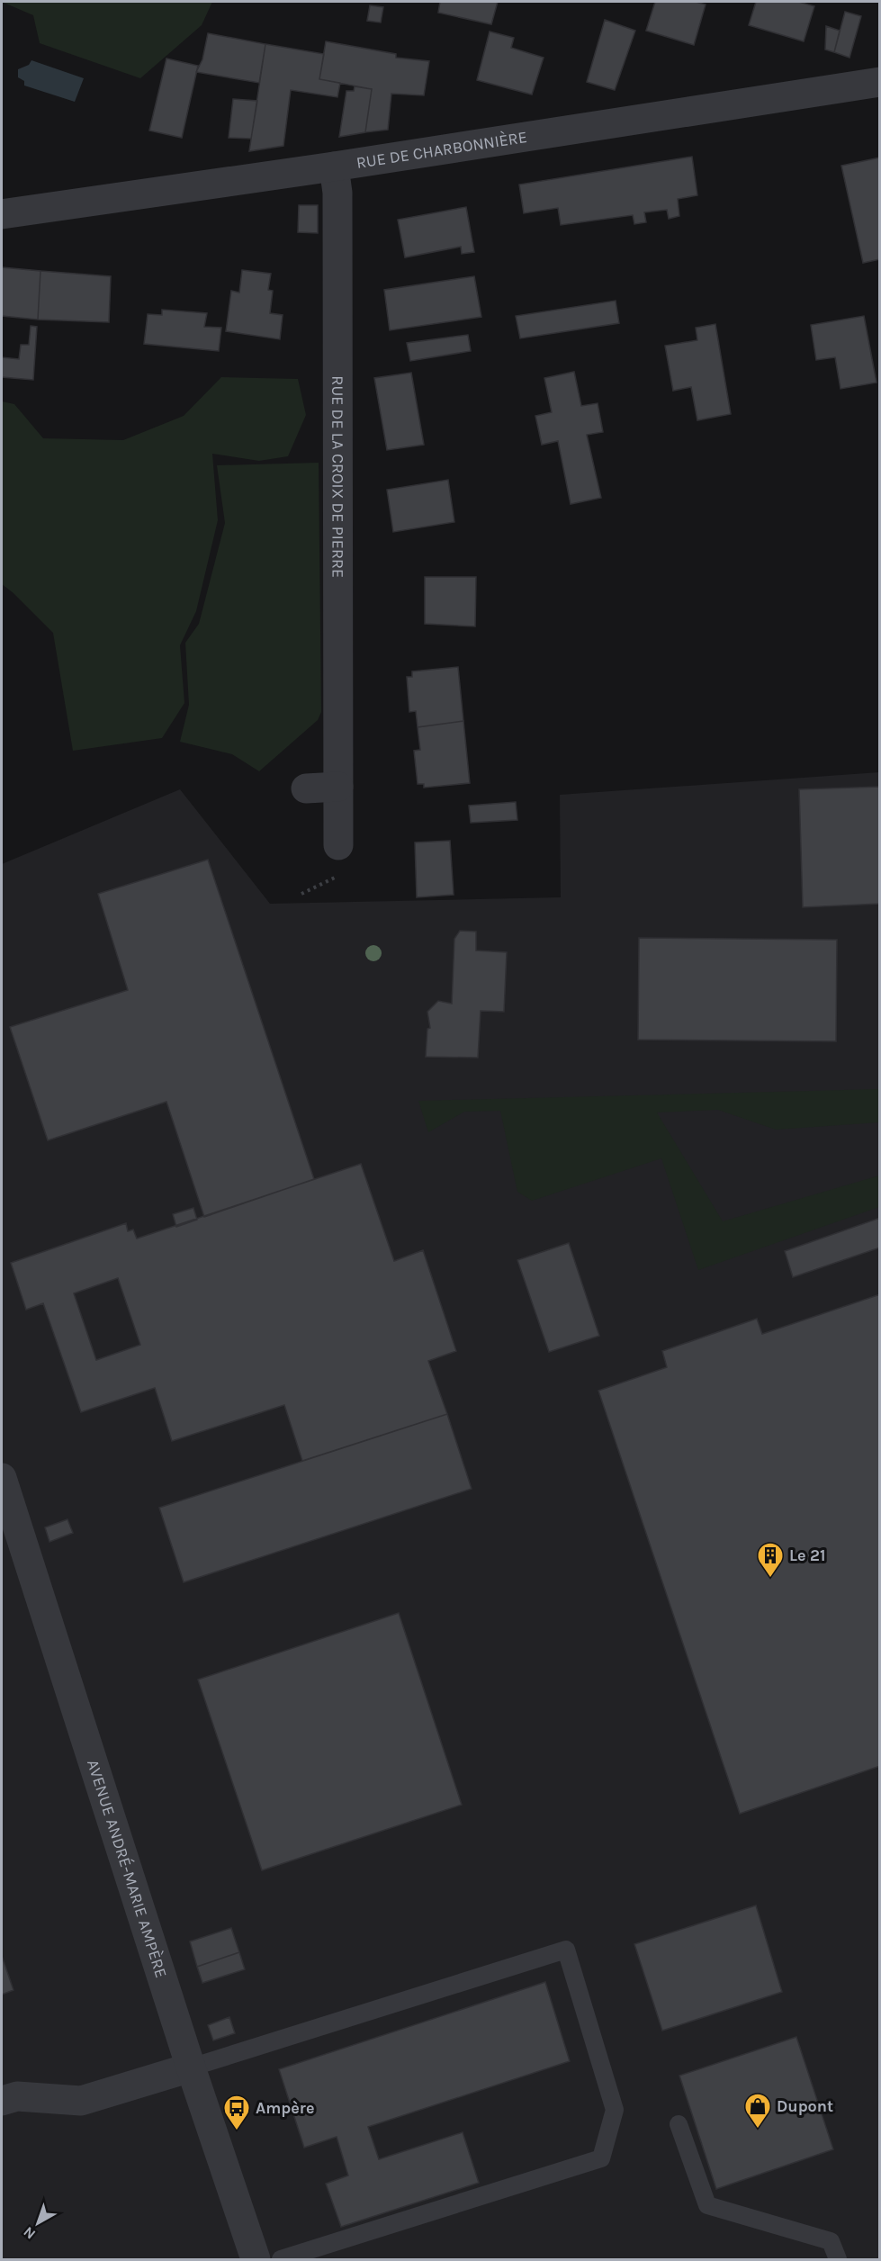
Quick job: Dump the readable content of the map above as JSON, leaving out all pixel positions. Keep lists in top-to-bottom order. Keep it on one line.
{"streets":{"street":["RUE DE CHARBONNIÈRE","RUE DE LA CROIX DE PIERRE","AVENUE ANDRÉ-MARIE AMPÈRE"]},"crossings":[["RUE DE CHARBONNIÈRE","RUE DE LA CROIX DE PIERRE"]],"places":{"building":["Le 21"],"shop":["Dupont"],"bus stop":["Ampère"]},"north":"bottom left"}
